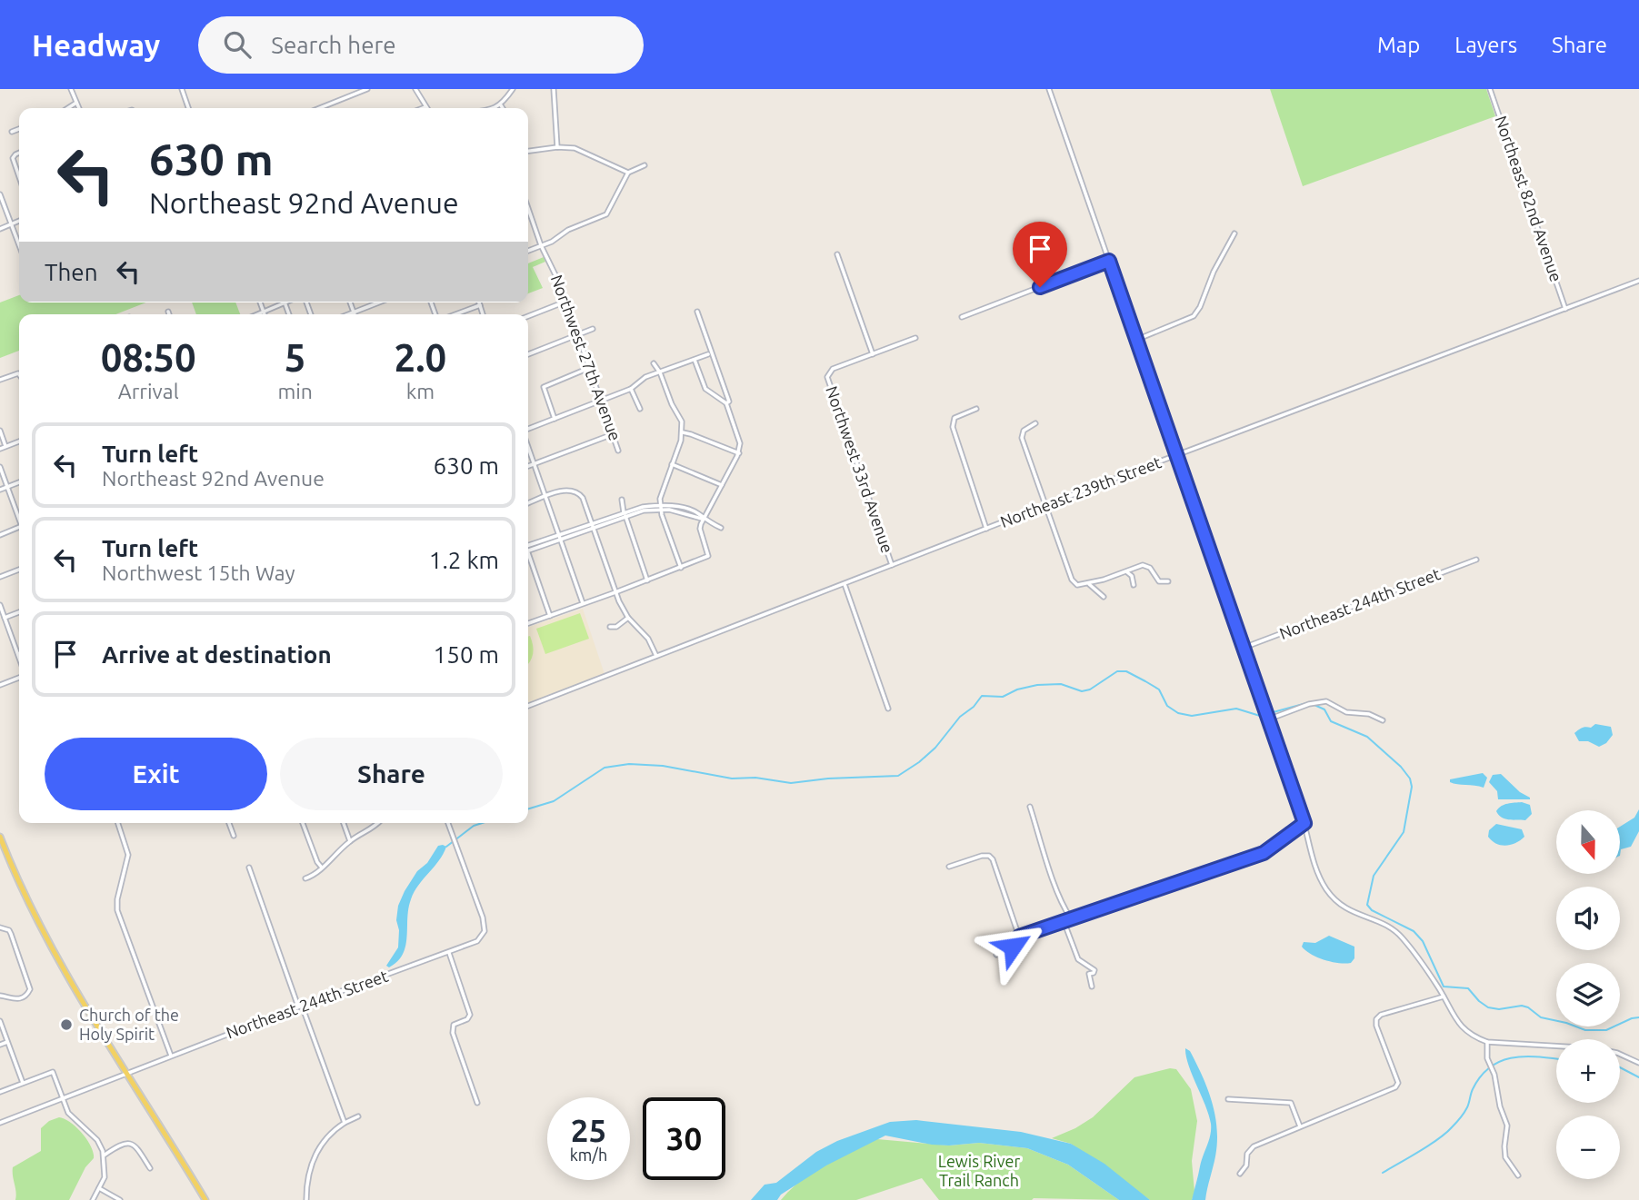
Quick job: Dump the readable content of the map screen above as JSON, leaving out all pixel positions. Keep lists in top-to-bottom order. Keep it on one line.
{"streets":{"street":["Northeast 82nd Avenue","Northwest 27th Avenue","Northwest 33rd Avenue","Northeast 239th Street","Northeast 244th Street"]},"crossings":[["Northeast 82nd Avenue","Northeast 239th Street"],["Northwest 33rd Avenue","Northeast 239th Street"]],"parks":["Lewis River Trail Ranch"],"places":["Church of the Holy Spirit"],"north":"bottom","page":{"header":"Headway","search":"Search here","nav":["Map","Layers","Share"],"turn":["630 m","Northeast 92nd Avenue"],"then":"Then","eta":["08:50","Arrival","5","min","2.0","km"],"list":[{"name":"Turn left","note":"Northeast 92nd Avenue","value":"630 m"},{"name":"Turn left","note":"Northwest 15th Way","value":"1.2 km"},{"name":"Arrive at destination","value":"150 m"}],"buttons":["Exit","Share"],"map_buttons":["+","−"],"speed":"25 km/h","limit":"30"}}
